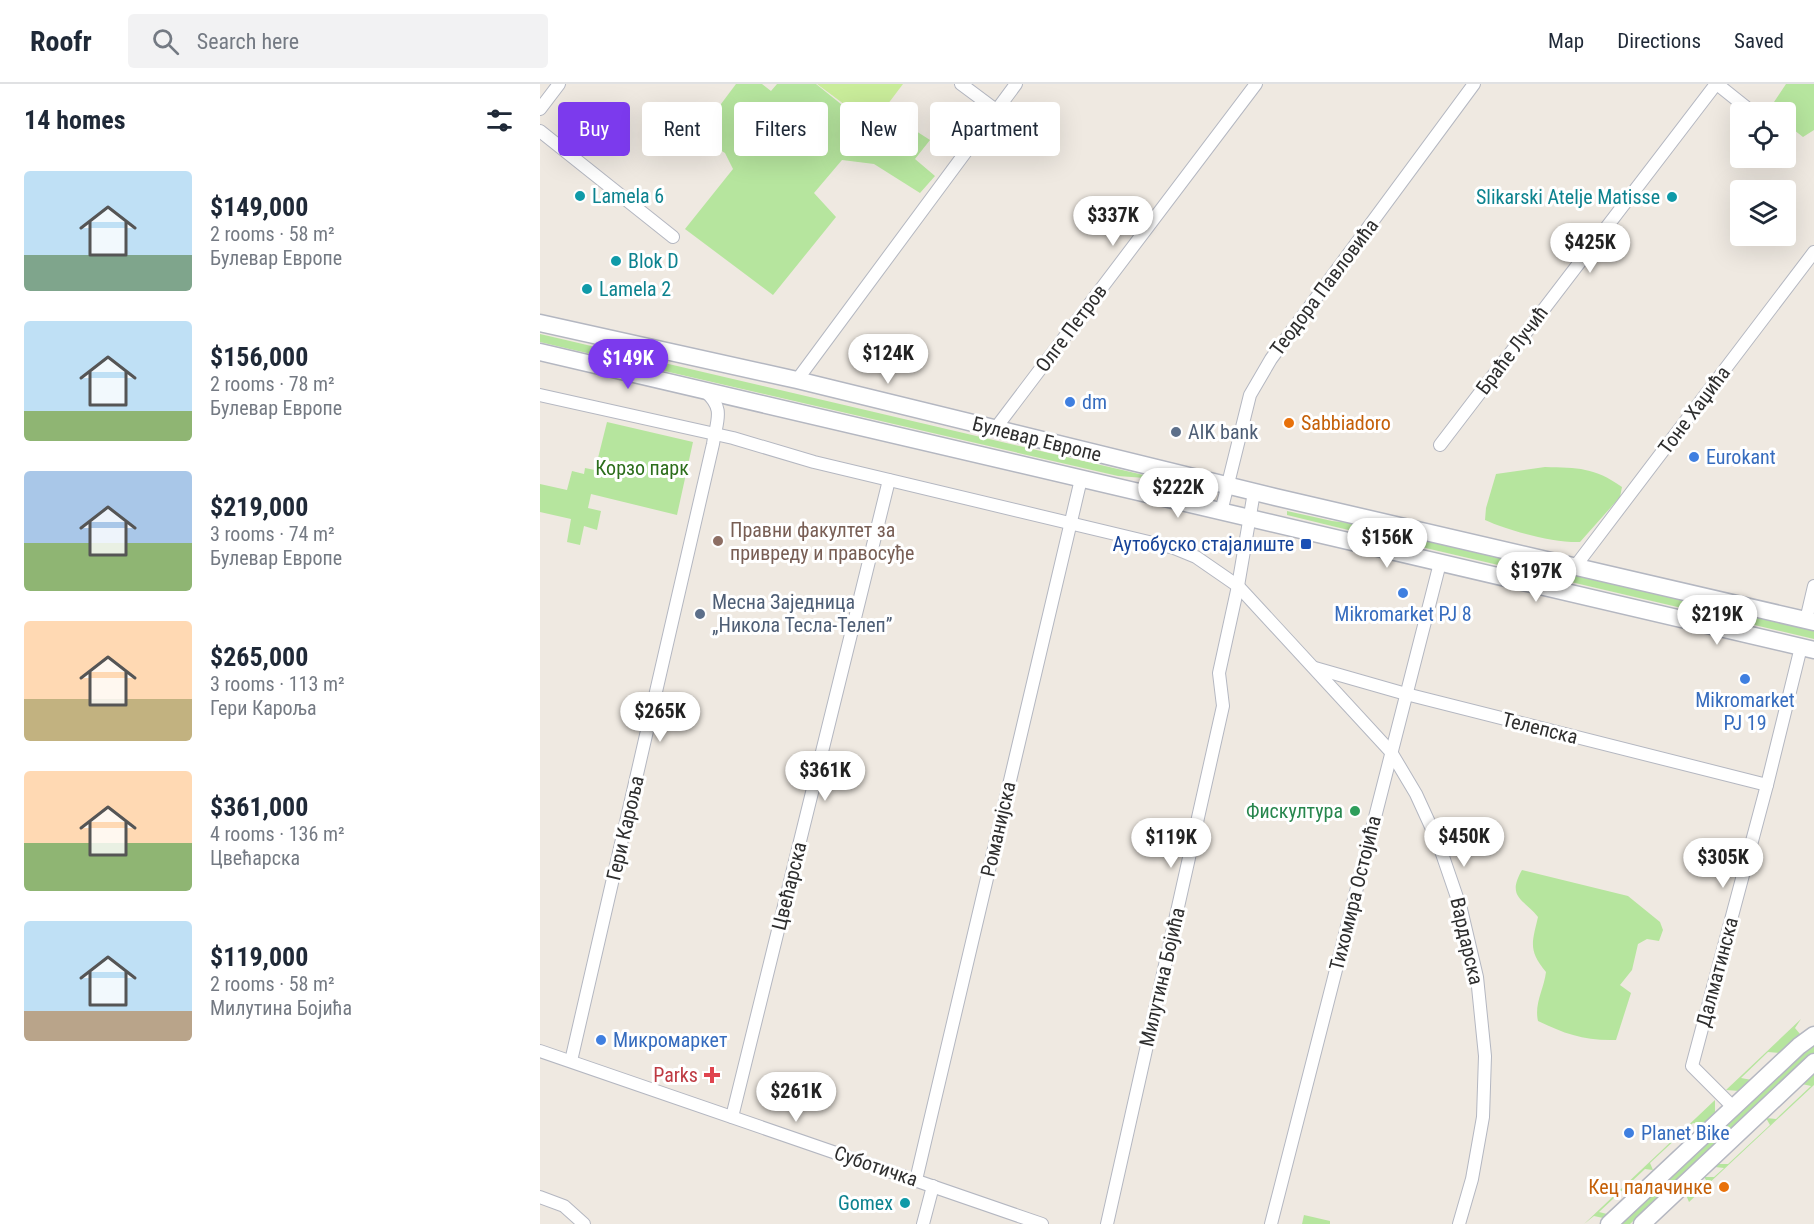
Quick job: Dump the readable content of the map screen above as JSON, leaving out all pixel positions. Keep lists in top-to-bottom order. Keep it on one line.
{"streets":{"main road":["Булевар Европе"],"street":["Теодора Павловића","Олге Петров","Браће Лучић","Тоне Хаџића","Телепска","Гери Кароља","Романијска","Цвећарска","Тихомира Остојића","Вардарска","Далматинска","Милутина Бојића","Суботичка"]},"crossings":[["Теодора Павловића","Булевар Европе"],["Олге Петров","Булевар Европе"],["Тоне Хаџића","Булевар Европе"],["Булевар Европе","Гери Кароља"],["Булевар Европе","Романијска"],["Булевар Европе","Тихомира Остојића"],["Булевар Европе","Далматинска"],["Булевар Европе","Милутина Бојића"],["Телепска","Тихомира Остојића"],["Телепска","Вардарска"],["Телепска","Далматинска"],["Гери Кароља","Суботичка"],["Романијска","Суботичка"],["Цвећарска","Суботичка"],["Тихомира Остојића","Вардарска"],["Вардарска","Милутина Бојића"]],"parks":["Корзо парк"],"places":{"other":["Lamela 6","Slikarski Atelje Matisse","Blok D","Lamela 2","dm","Sabbiadoro","AIK bank","Eurokant","Правни факултет за привреду и правосуђе","Mikromarket PJ 8","Месна Заједница „Никола Тесла-Телеп”","Mikromarket PJ 19","Фискултура","Микромаркет","Planet Bike","Кец палачинке","Gomex"],"transit":["Аутобуско стајалиште"],"health":["Parks"]},"page":{"header":"Roofr","search":"Search here","nav":["Map","Directions","Saved"],"heading":"14 homes","chip":["Buy","Rent","Filters","New","Apartment"],"list":[{"name":"$149,000","note":"2 rooms · 58 m² · Булевар Европе"},{"name":"$156,000","note":"2 rooms · 78 m² · Булевар Европе"},{"name":"$219,000","note":"3 rooms · 74 m² · Булевар Европе"},{"name":"$265,000","note":"3 rooms · 113 m² · Гери Кароља"},{"name":"$361,000","note":"4 rooms · 136 m² · Цвећарска"},{"name":"$119,000","note":"2 rooms · 58 m² · Милутина Бојића"}],"price":["$337K","$425K","$124K","$149K","$222K","$156K","$197K","$219K","$265K","$361K","$450K","$119K","$305K","$261K"]}}
